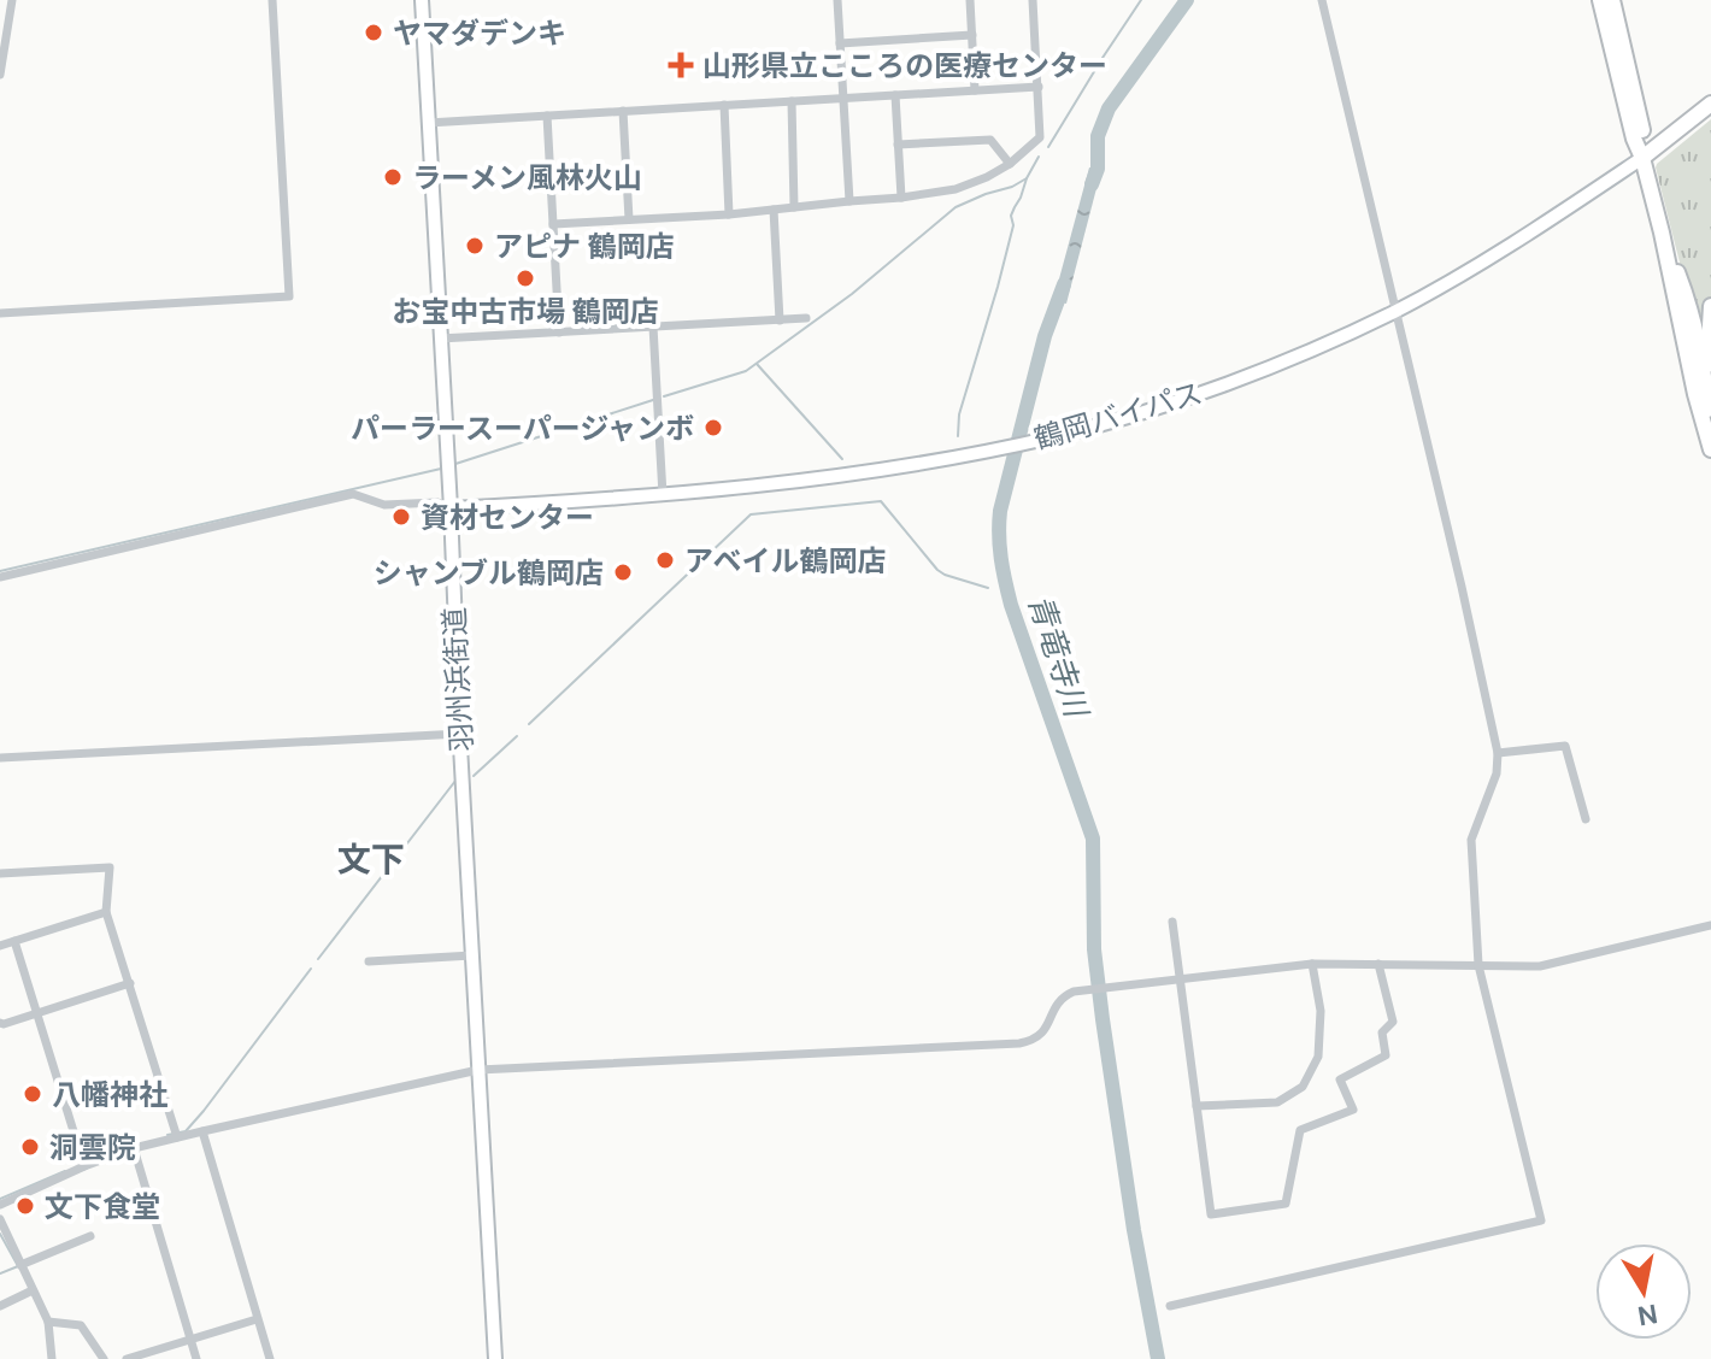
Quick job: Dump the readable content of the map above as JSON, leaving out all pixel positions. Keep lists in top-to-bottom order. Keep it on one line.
{"streets":{"highway":["鶴岡バイパス"],"main road":["羽州浜街道"]},"crossings":[["鶴岡バイパス","羽州浜街道"]],"districts":["文下"],"water":["青竜寺川"],"places":{"other":["ヤマダデンキ","ラーメン風林火山","アピナ 鶴岡店","お宝中古市場 鶴岡店","パーラースーパージャンボ","資材センター","アベイル鶴岡店","シャンブル鶴岡店","八幡神社","洞雲院","文下食堂"],"health":["山形県立こころの医療センター"]},"north":"bottom"}
